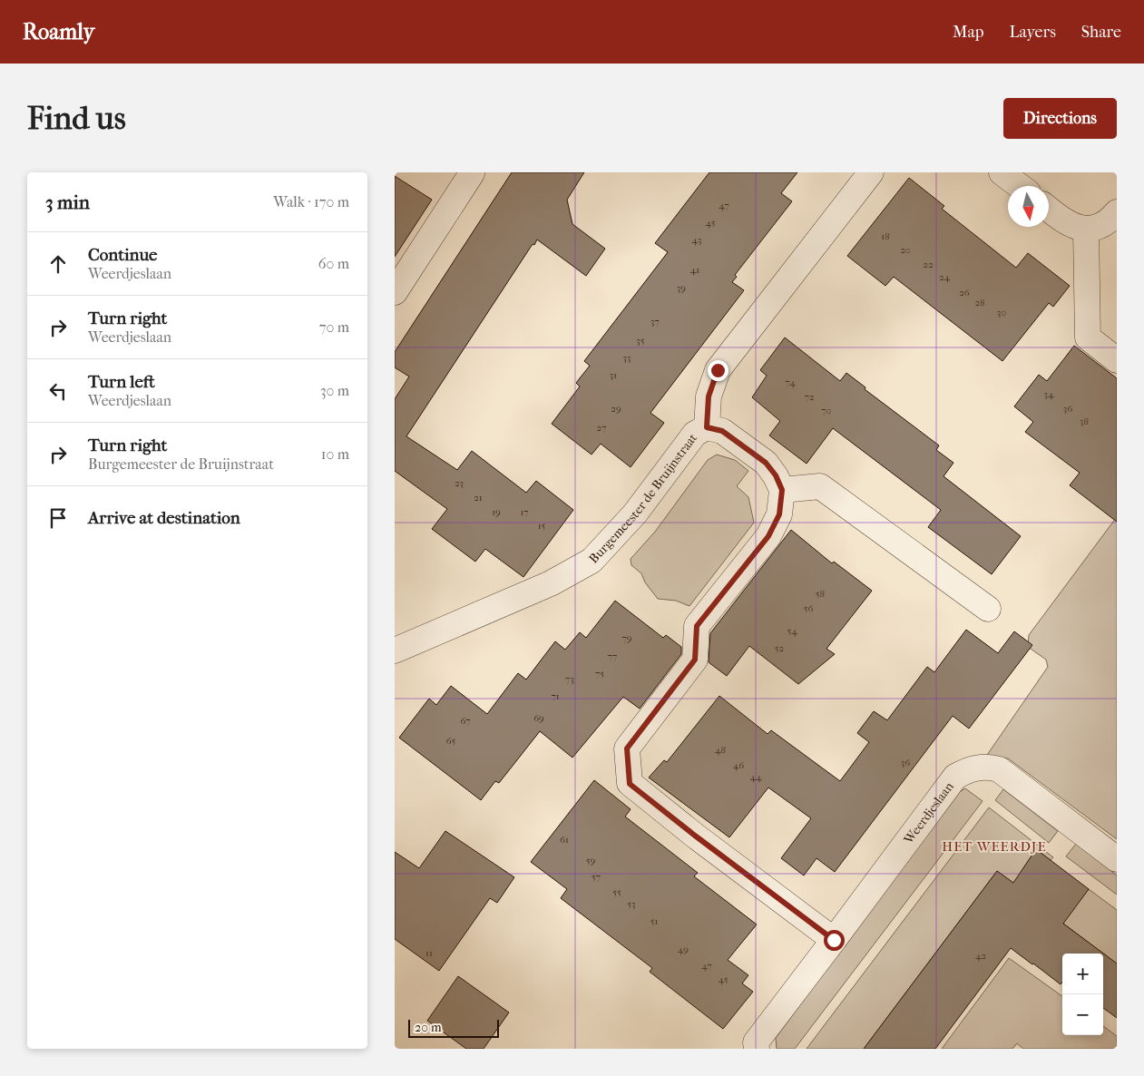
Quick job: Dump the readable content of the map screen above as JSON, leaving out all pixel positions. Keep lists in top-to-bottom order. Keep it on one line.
{"streets":{"street":["Burgemeester de Bruijnstraat","Weerdjeslaan"]},"districts":["HET WEERDJE"],"house_numbers":["47","45","18","43","20","22","41","24","39","26","28","30","37","35","33","31","74","34","72","29","36","70","38","27","23","21","19","17","15","58","56","54","79","52","77","75","73","71","69","67","65","48","36","46","44","61","59","57","55","53","51","49","11","42","47","45"],"scale_bar":"20 m","north":"bottom","page":{"header":"Roamly","nav":["Map","Layers","Share"],"buttons":"Directions","title":"Find us","heading":["3 min","Walk · 170 m"],"list":[["Continue","Weerdjeslaan","60 m"],["Turn right","Weerdjeslaan","70 m"],["Turn left","Weerdjeslaan","30 m"],["Turn right","Burgemeester de Bruijnstraat","10 m"],"Arrive at destination"],"map_buttons":["+","−"],"scale":"20 m"}}
